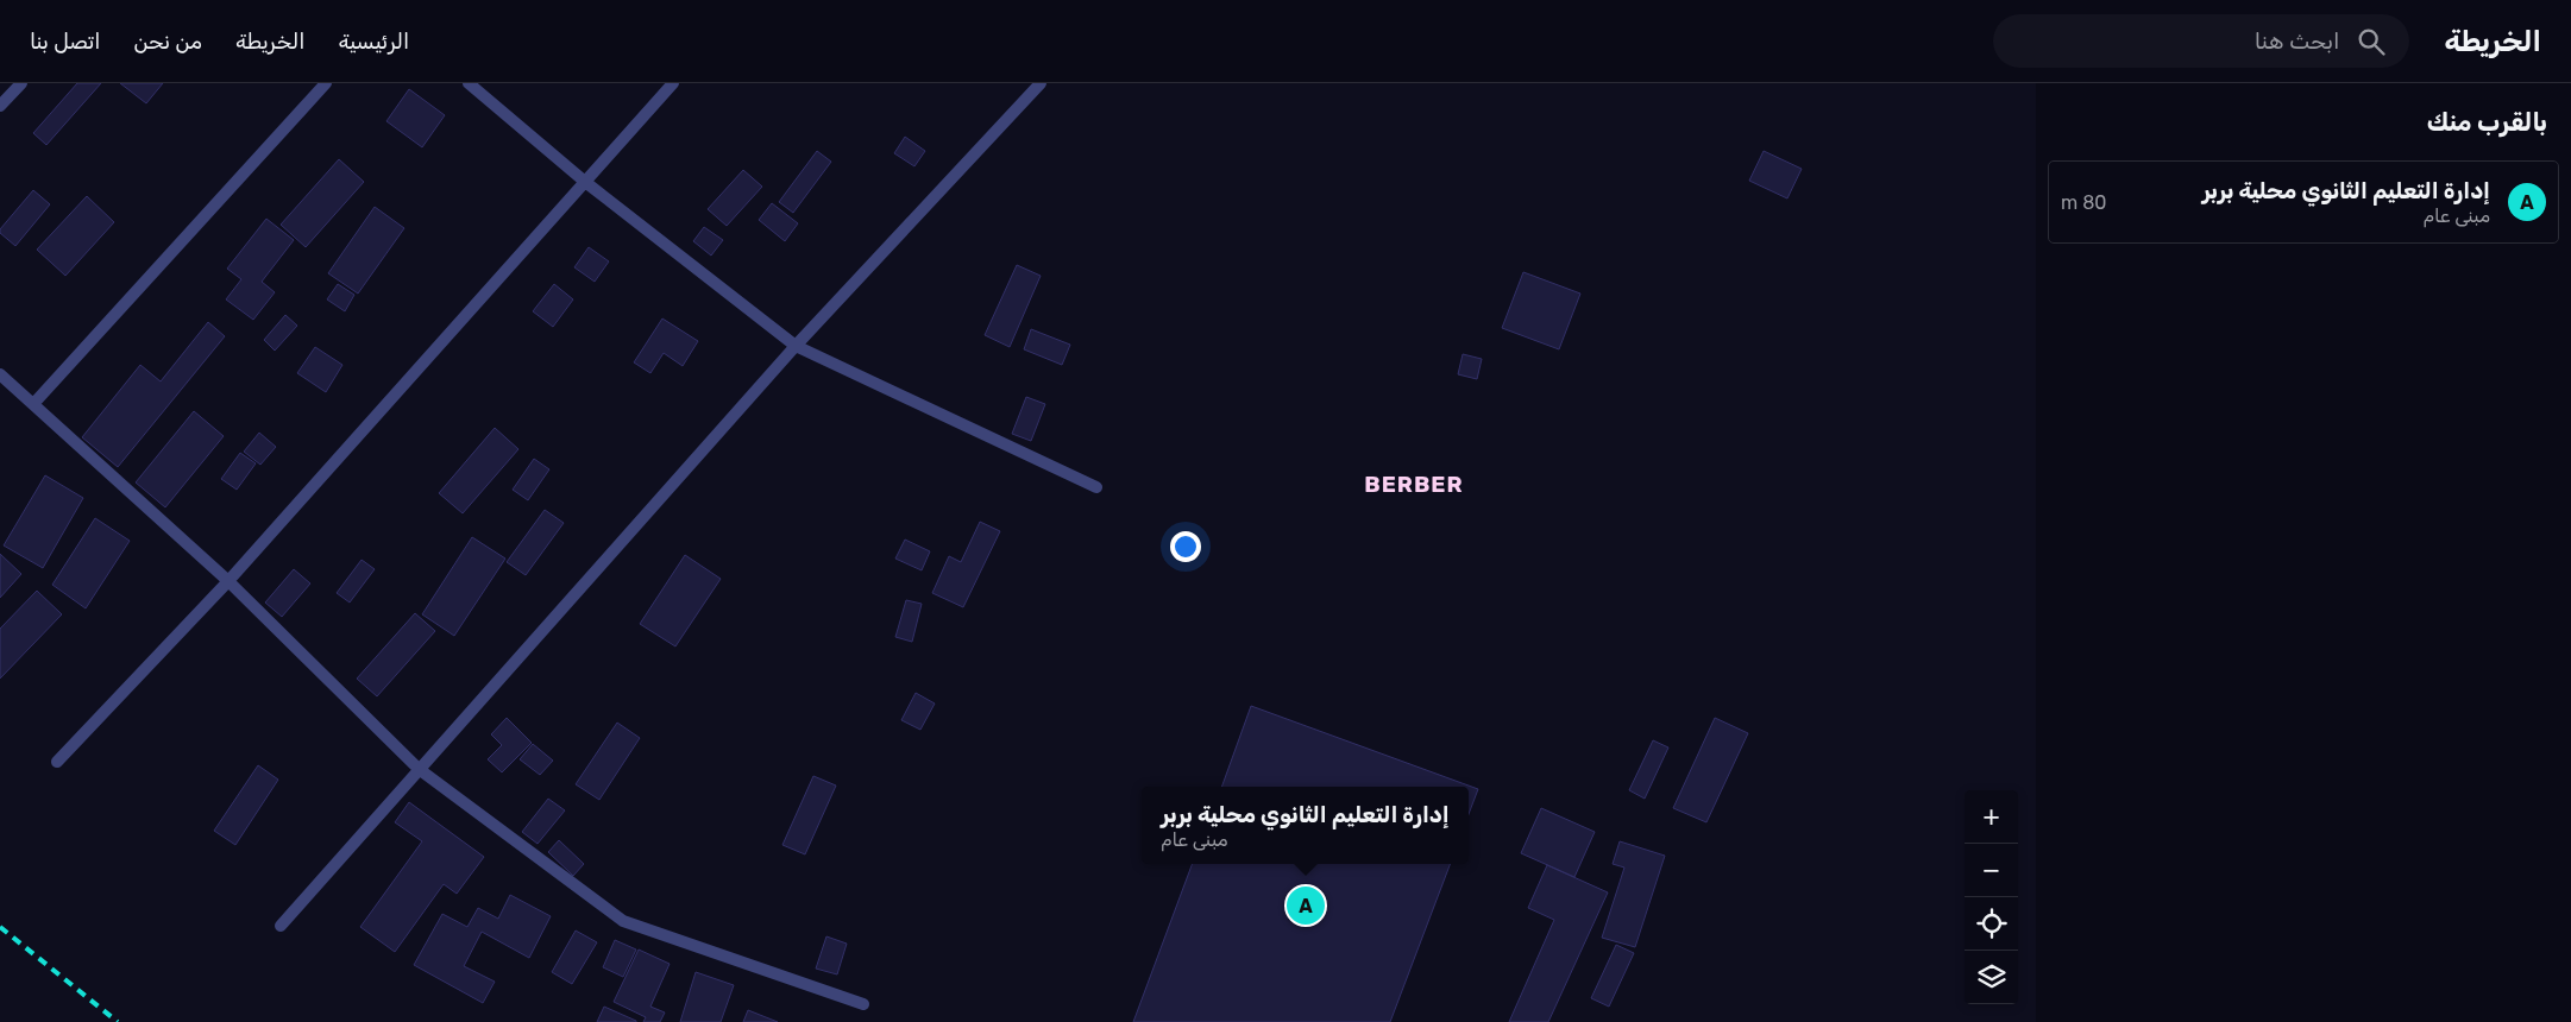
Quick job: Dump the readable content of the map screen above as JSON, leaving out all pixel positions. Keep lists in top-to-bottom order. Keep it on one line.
{"districts":["BERBER"],"page":{"header":"الخريطة","search":"ابحث هنا","nav":["الرئيسية","الخريطة","من نحن","اتصل بنا"],"heading":"بالقرب منك","list":[{"mark":"A","name":"إدارة التعليم الثانوي محلية بربر","note":"مبنى عام","value":"80 m"}],"popup":["إدارة التعليم الثانوي محلية بربر","مبنى عام"],"map_buttons":["+","−"],"pins":"A"}}
